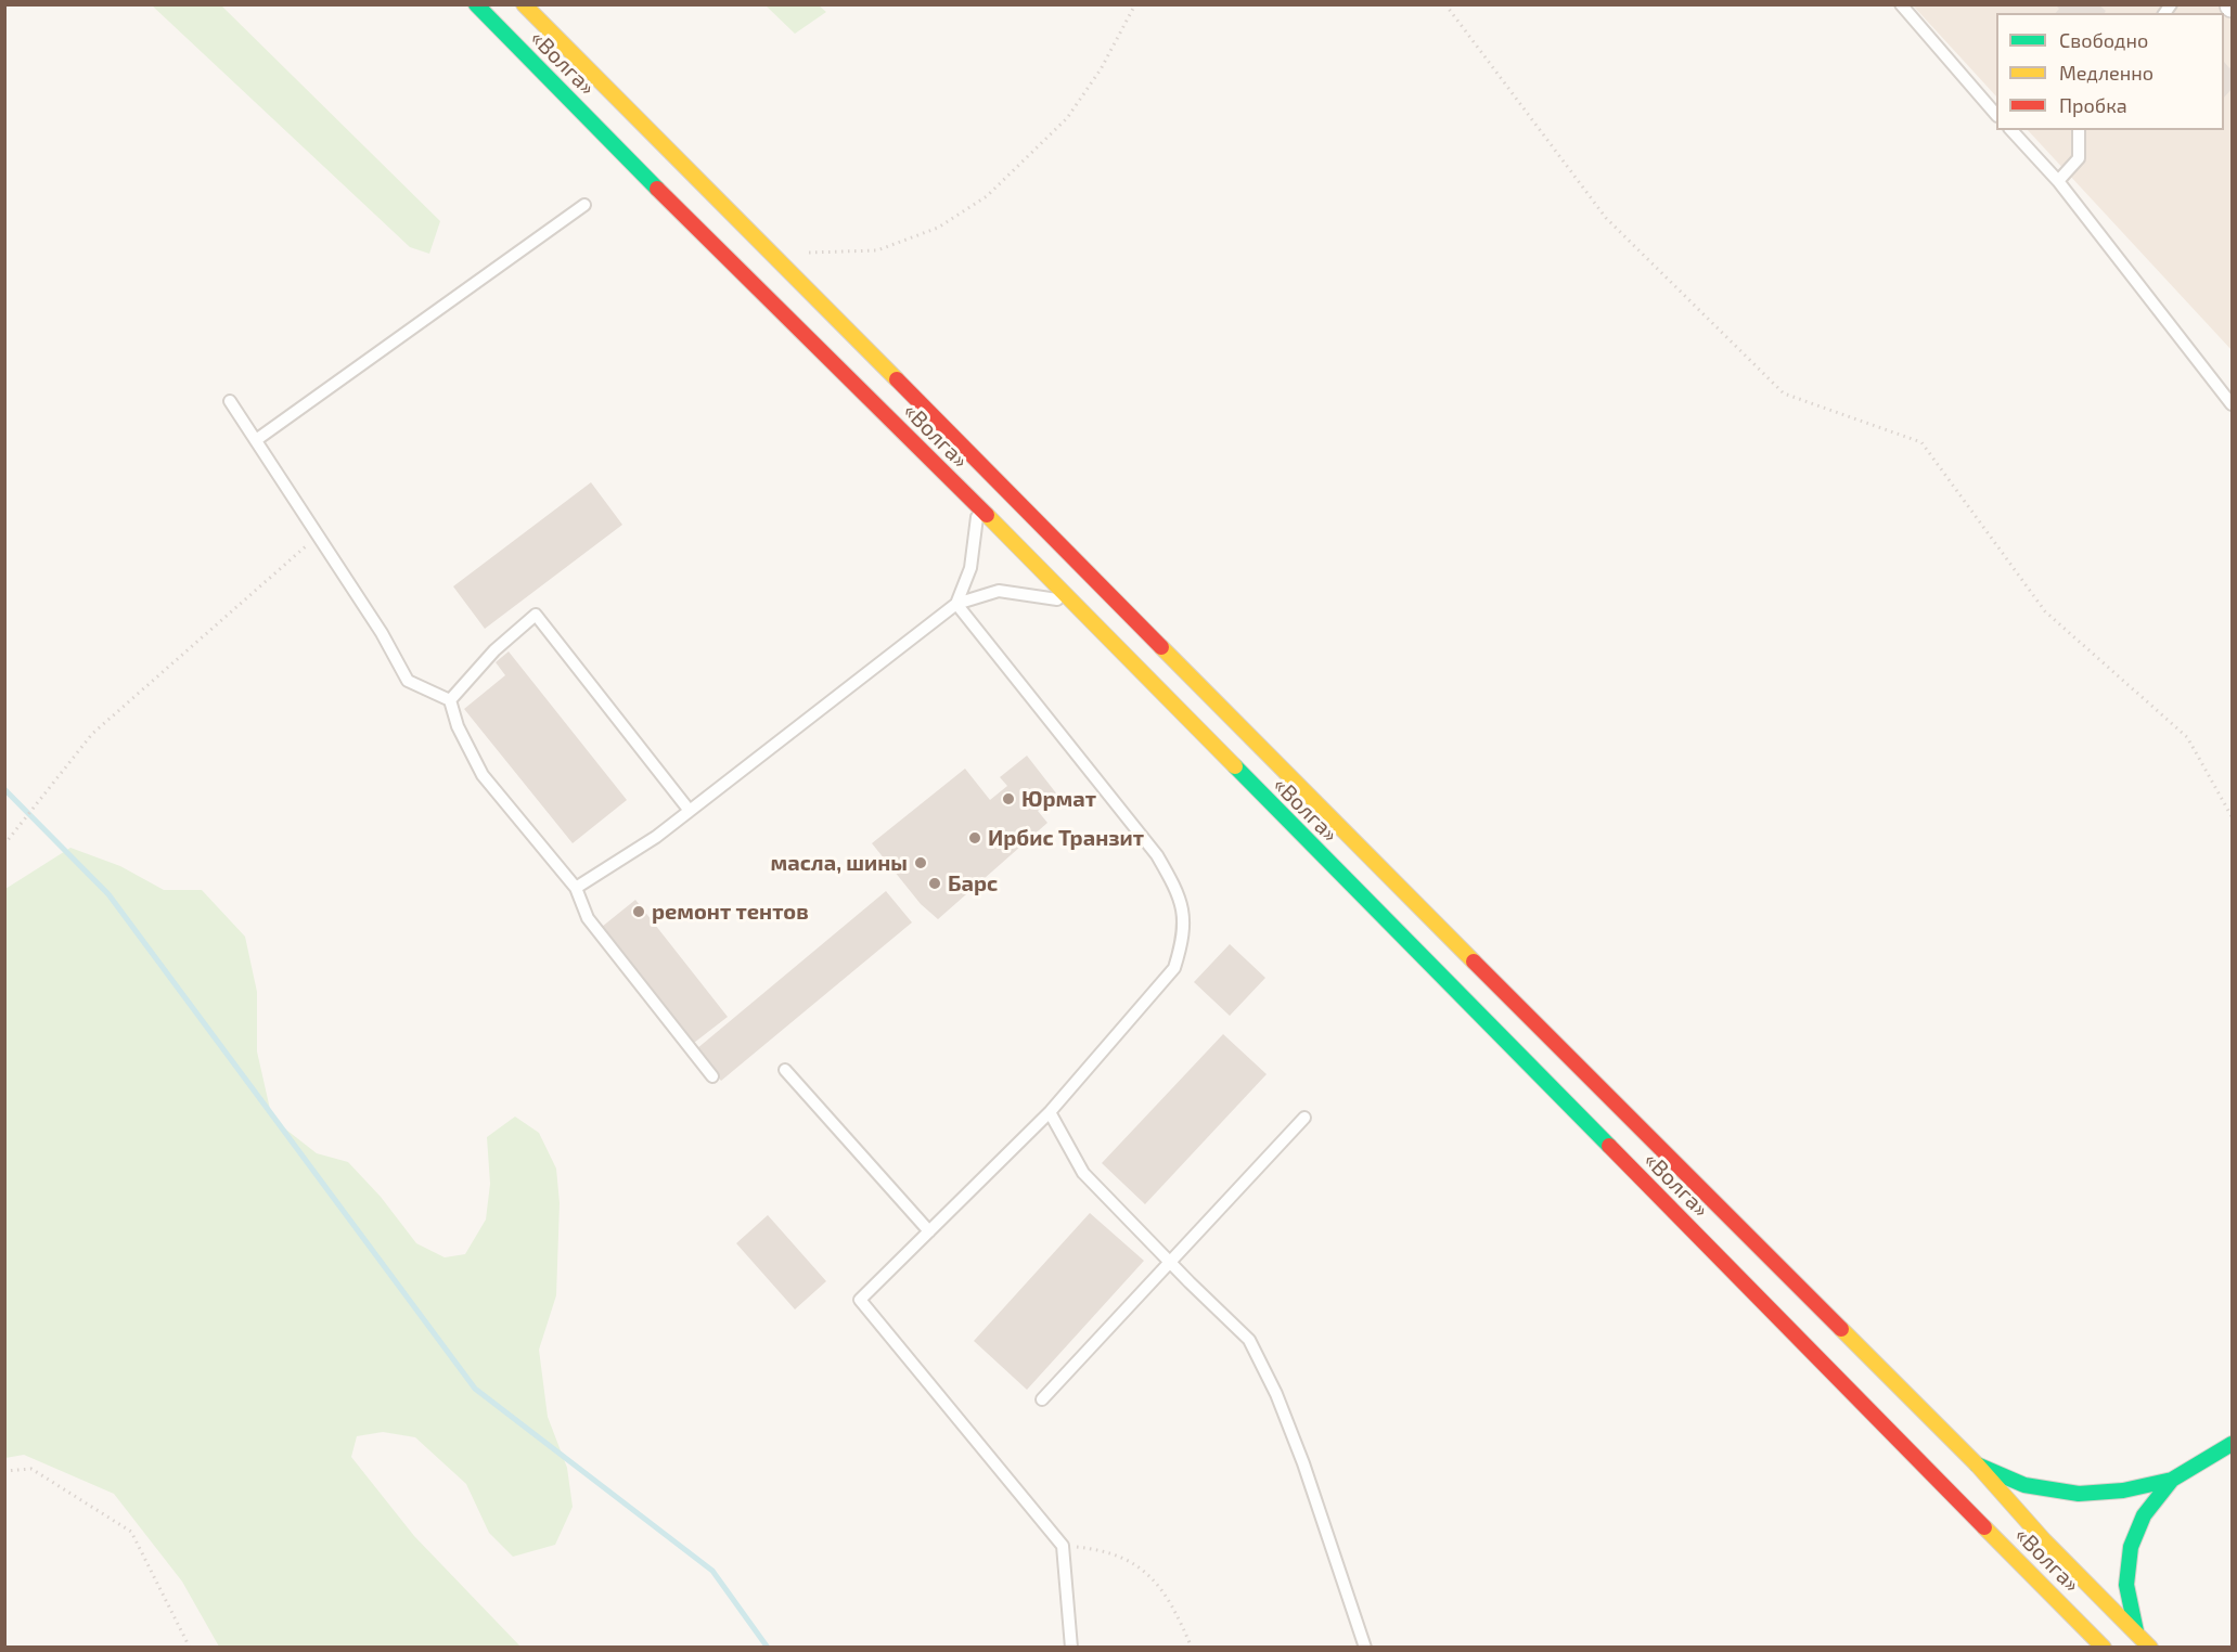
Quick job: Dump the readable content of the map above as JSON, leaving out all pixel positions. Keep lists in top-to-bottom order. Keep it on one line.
{"streets":{"main road":["«Волга»"]},"places":["Юрмат","Ирбис Транзит","масла, шины","Барс","ремонт тентов"],"legend":["Свободно","Медленно","Пробка"]}
